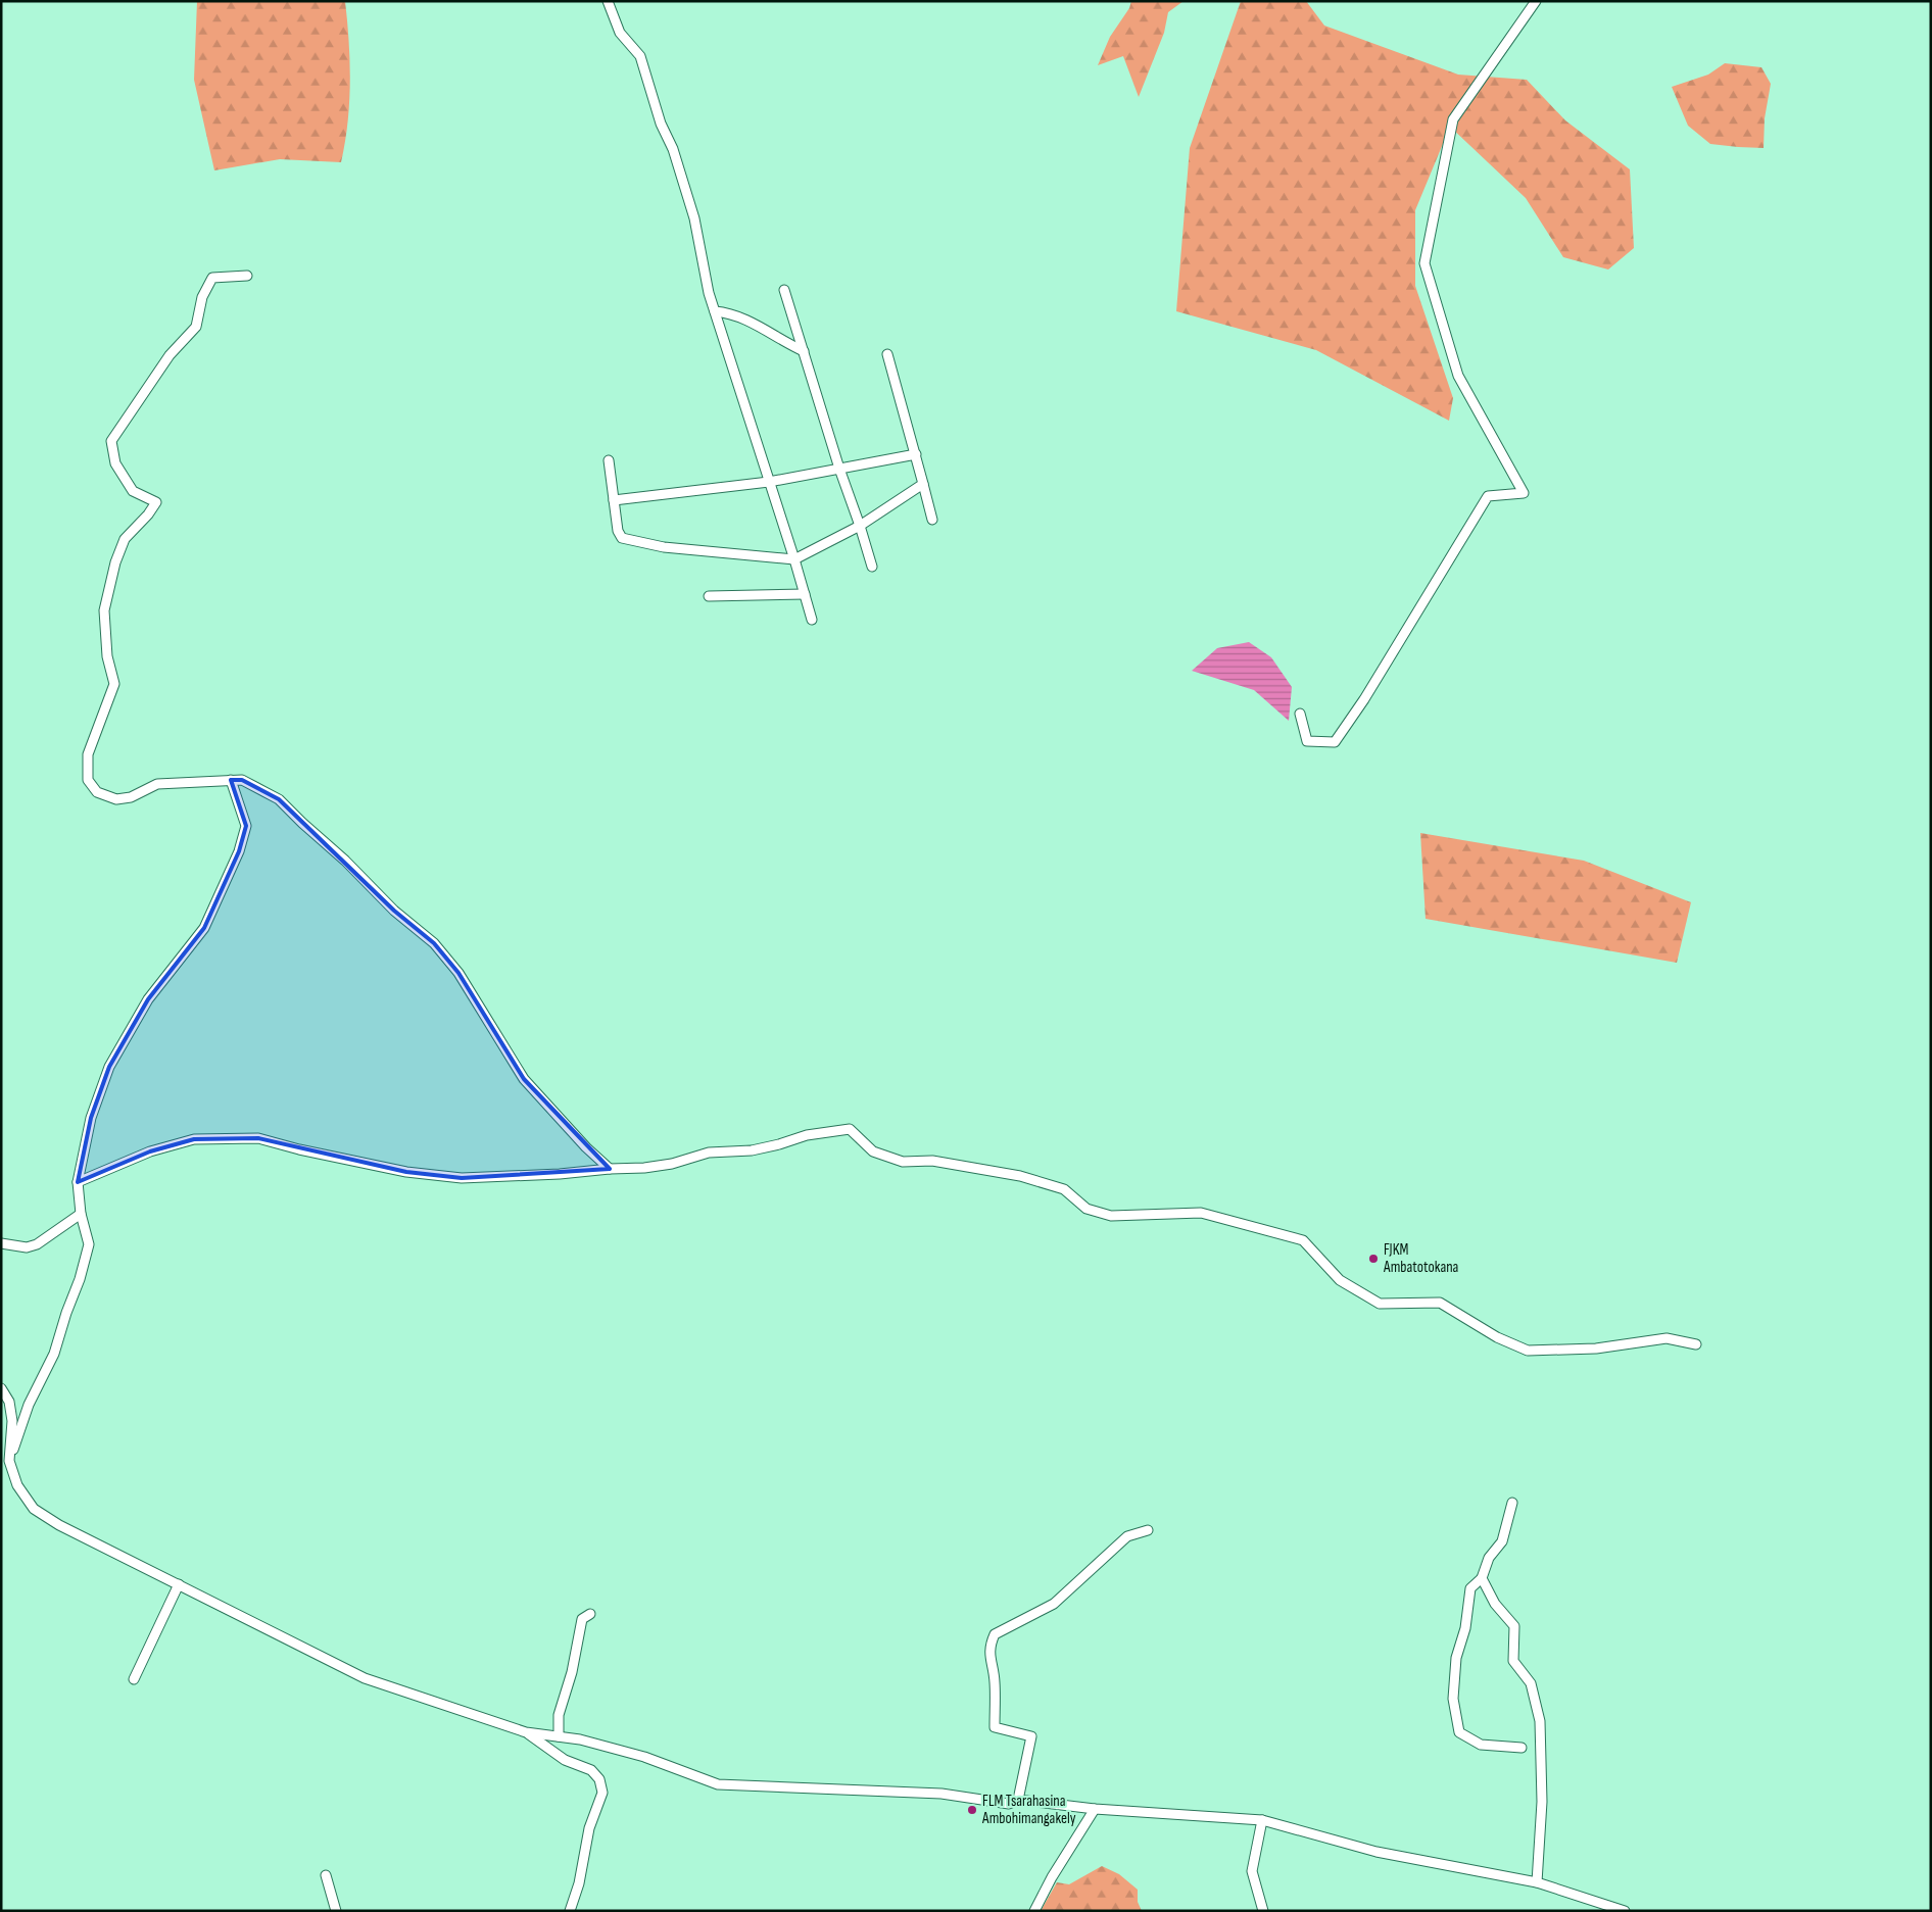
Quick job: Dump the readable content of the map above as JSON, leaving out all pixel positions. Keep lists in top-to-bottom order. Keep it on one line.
{"places":["FJKM Ambatotokana","FLM Tsarahasina Ambohimangakely"]}
